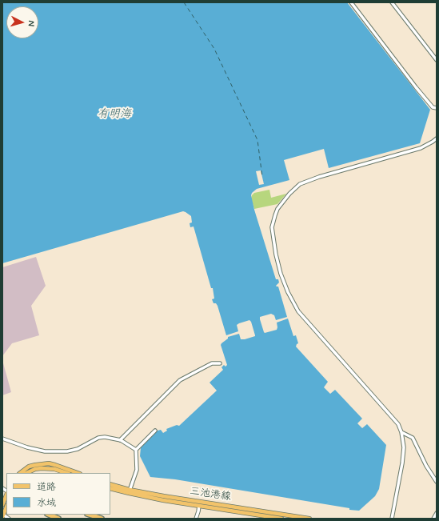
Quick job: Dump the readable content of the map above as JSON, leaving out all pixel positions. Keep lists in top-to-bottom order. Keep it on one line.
{"streets":{"main road":["三池港線"]},"water":["有明海"],"legend":["道路","水域"],"north":"right"}
